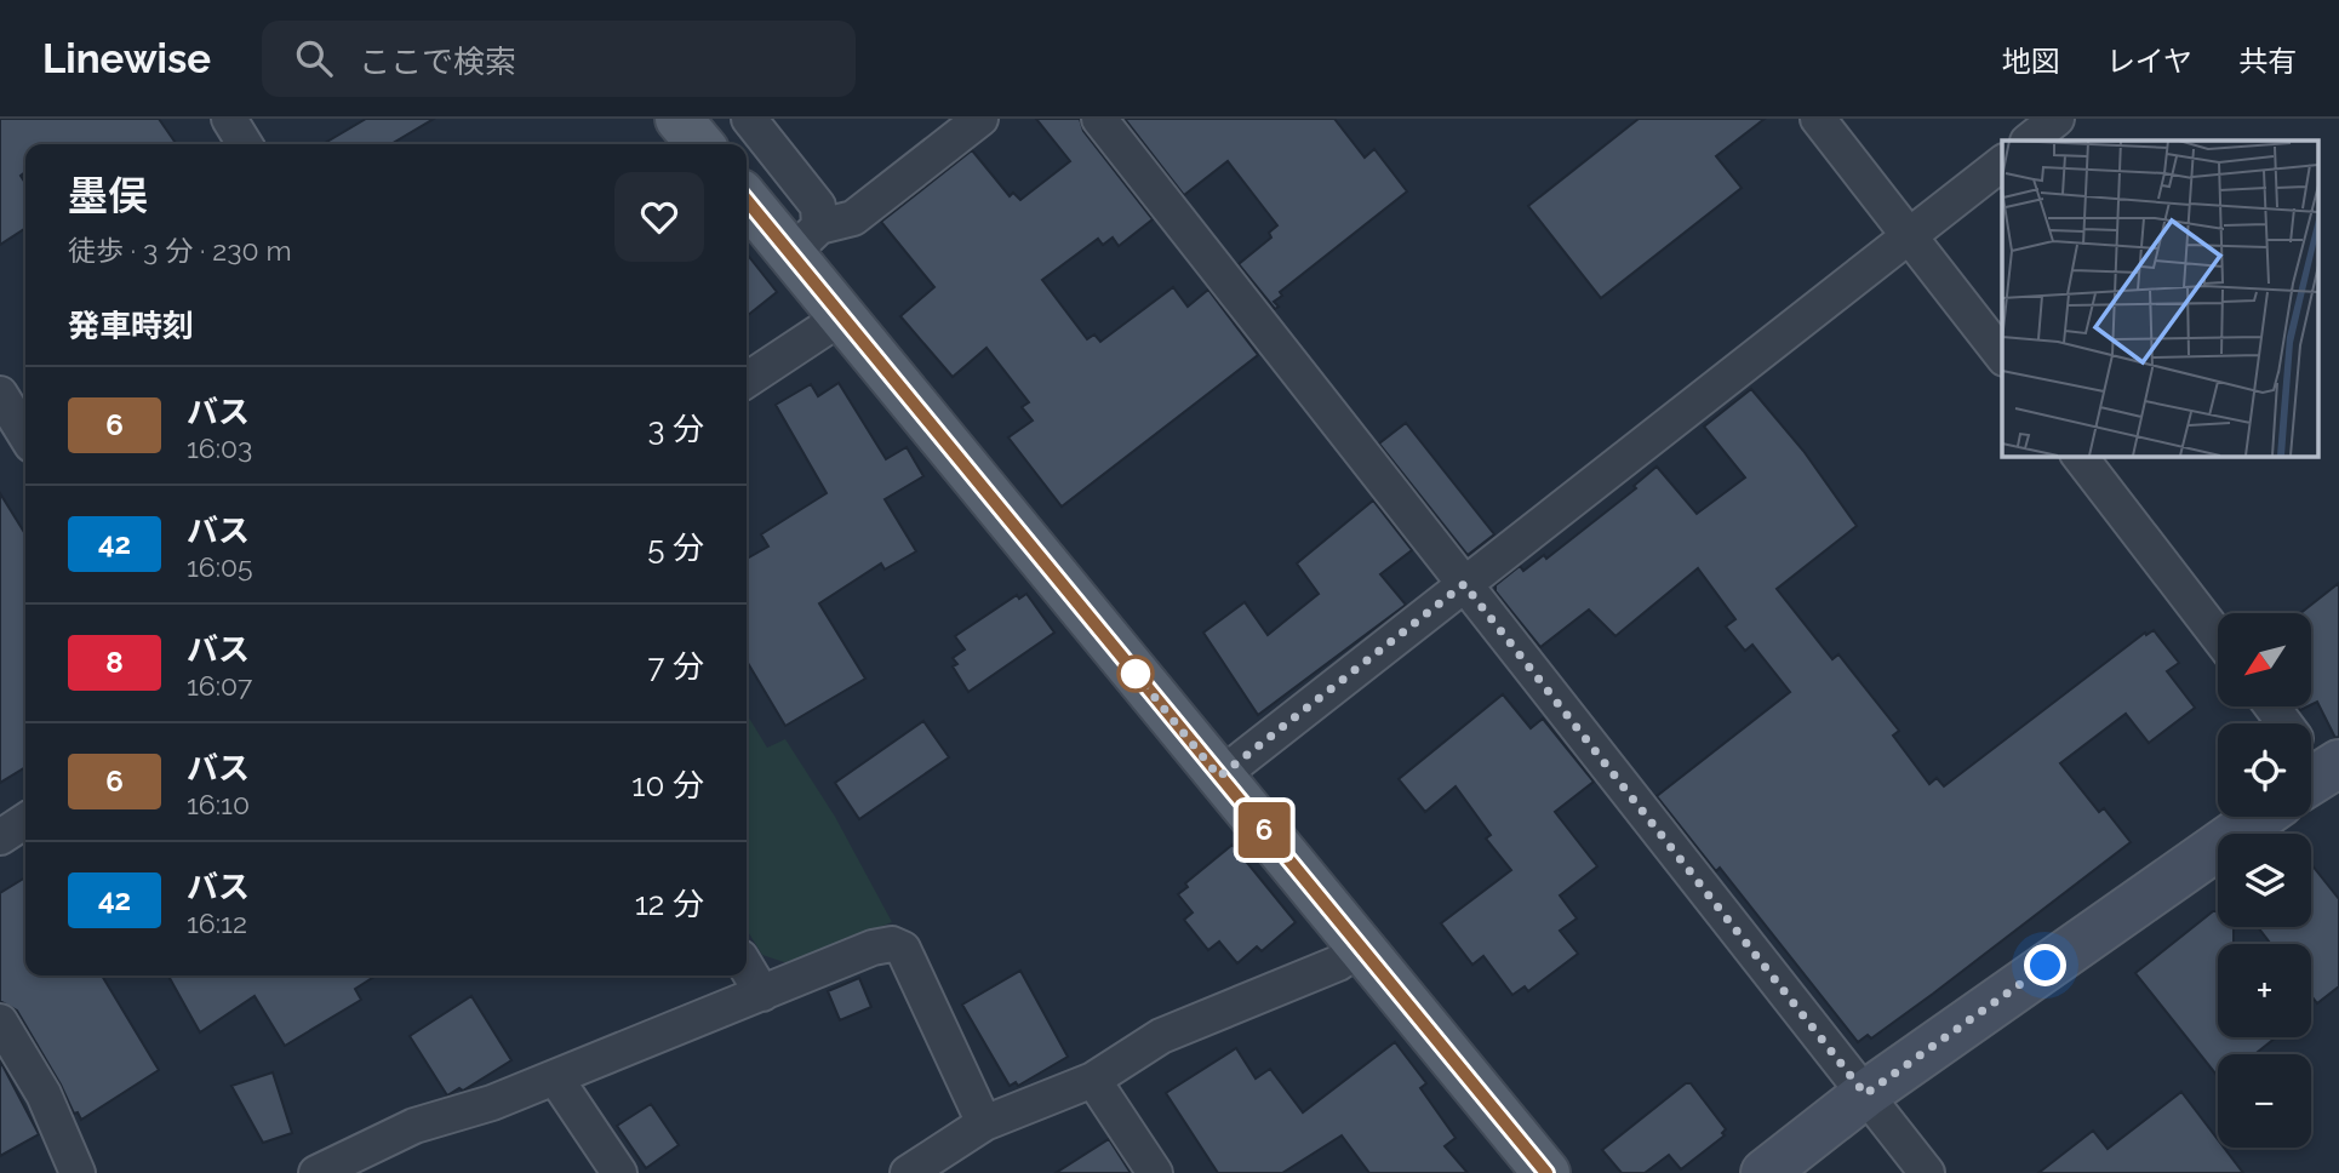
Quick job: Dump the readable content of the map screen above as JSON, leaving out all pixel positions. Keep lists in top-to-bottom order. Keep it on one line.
{"lines":["bus line 6"],"north":"bottom left","page":{"header":"Linewise","search":"ここで検索","nav":["地図","レイヤ","共有"],"on_map":"6","heading":[["墨俣","徒歩 · 3 分 · 230 m"],"発車時刻"],"list":[{"mark":"6","name":"バス","note":"16:03","value":"3 分"},{"mark":"42","name":"バス","note":"16:05","value":"5 分"},{"mark":"8","name":"バス","note":"16:07","value":"7 分"},{"mark":"6","name":"バス","note":"16:10","value":"10 分"},{"mark":"42","name":"バス","note":"16:12","value":"12 分"}],"map_buttons":["+","−"]}}
